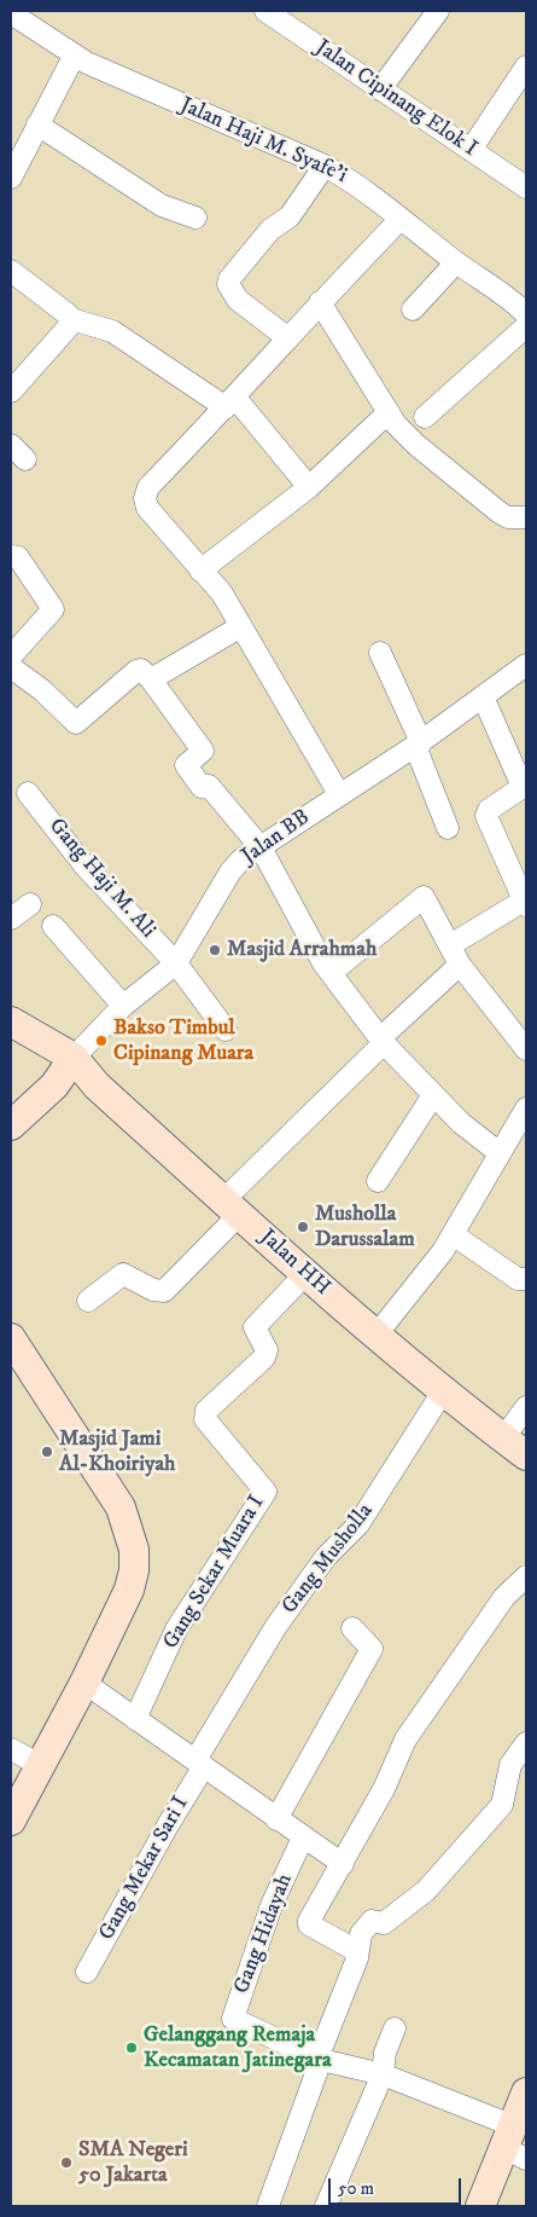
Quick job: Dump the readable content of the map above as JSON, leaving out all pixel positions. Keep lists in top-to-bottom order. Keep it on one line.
{"streets":{"street":["Jalan Cipinang Elok I","Jalan Haji M. Syafe'i","Jalan BB","Gang Haji M. Ali","Jalan HH","Gang Musholla","Gang Sekar Muara I","Gang Mekar Sari I","Gang Hidayah"]},"crossings":[["Jalan BB","Gang Haji M. Ali"],["Jalan BB","Jalan HH"],["Jalan HH","Gang Musholla"],["Jalan HH","Gang Sekar Muara I"],["Gang Musholla","Gang Mekar Sari I"]],"places":["Masjid Arrahmah","Bakso Timbul Cipinang Muara","Musholla Darussalam","Masjid Jami Al-Khoiriyah","Gelanggang Remaja Kecamatan Jatinegara","SMA Negeri 50 Jakarta"],"scale_bar":"50 m"}
